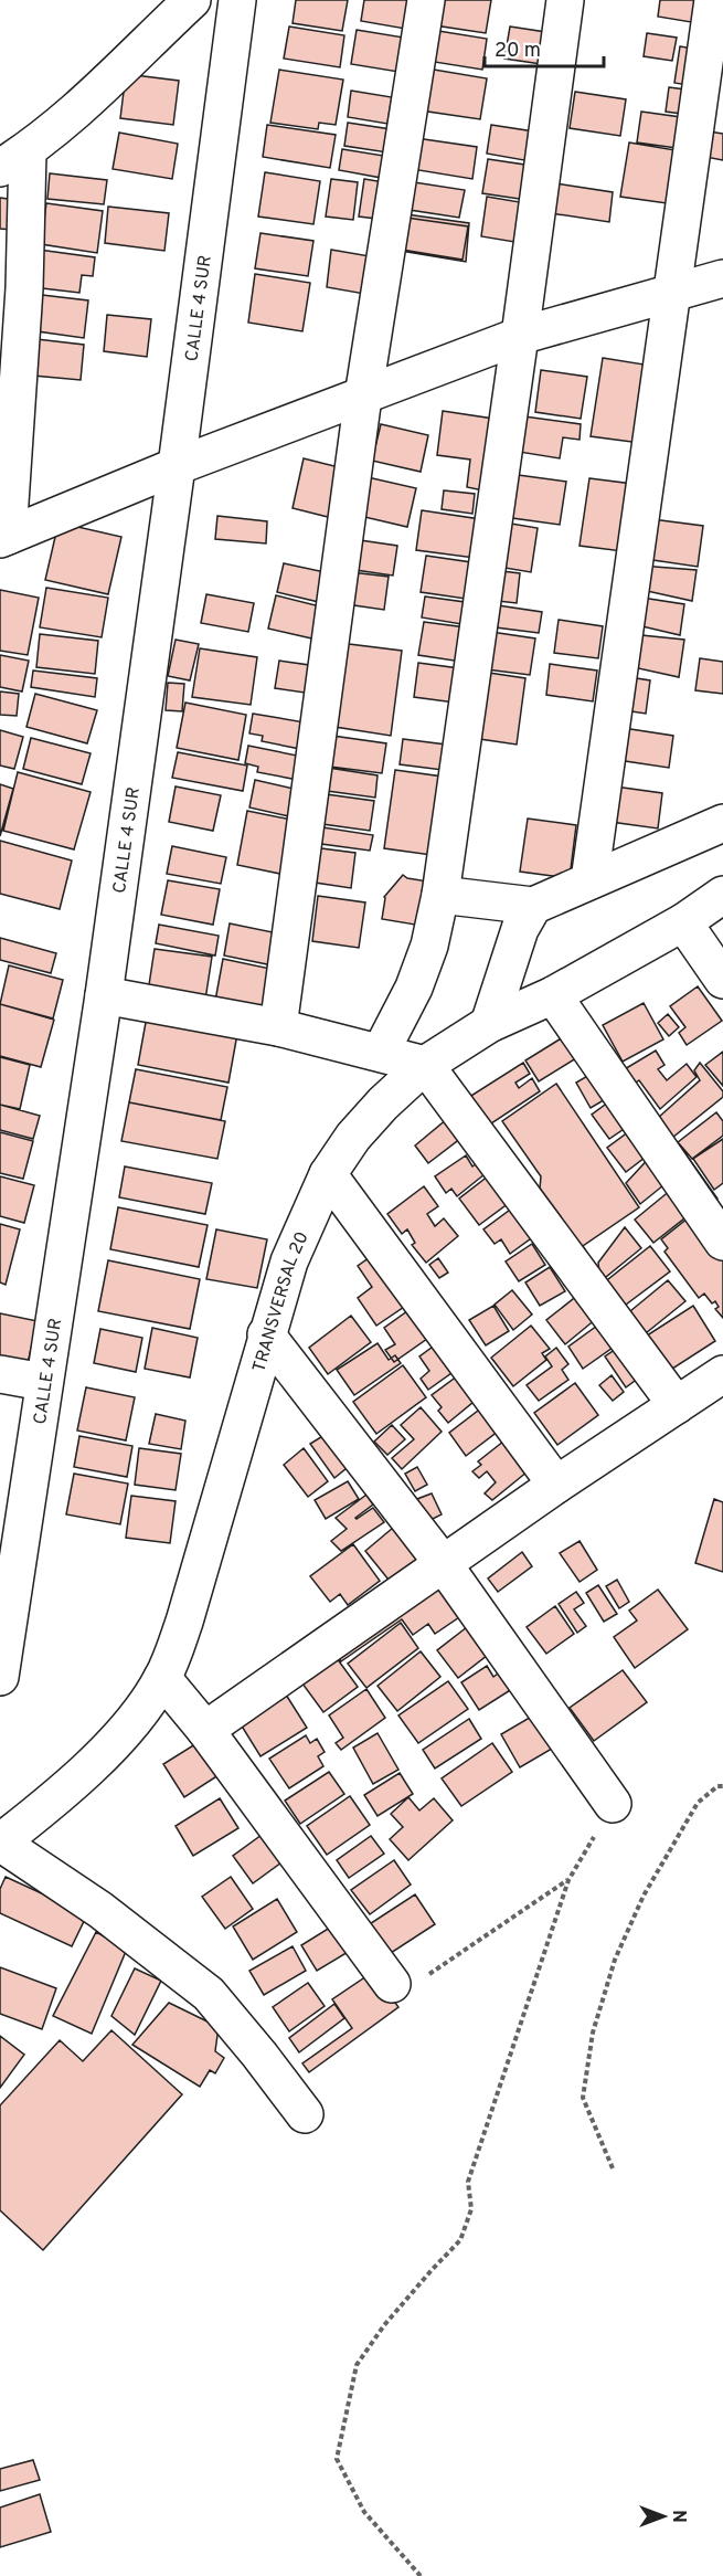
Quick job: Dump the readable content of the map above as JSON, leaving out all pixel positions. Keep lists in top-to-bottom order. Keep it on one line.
{"streets":{"street":["CALLE 4 SUR","TRANSVERSAL 20"]},"scale_bar":"20 m","north":"right"}
